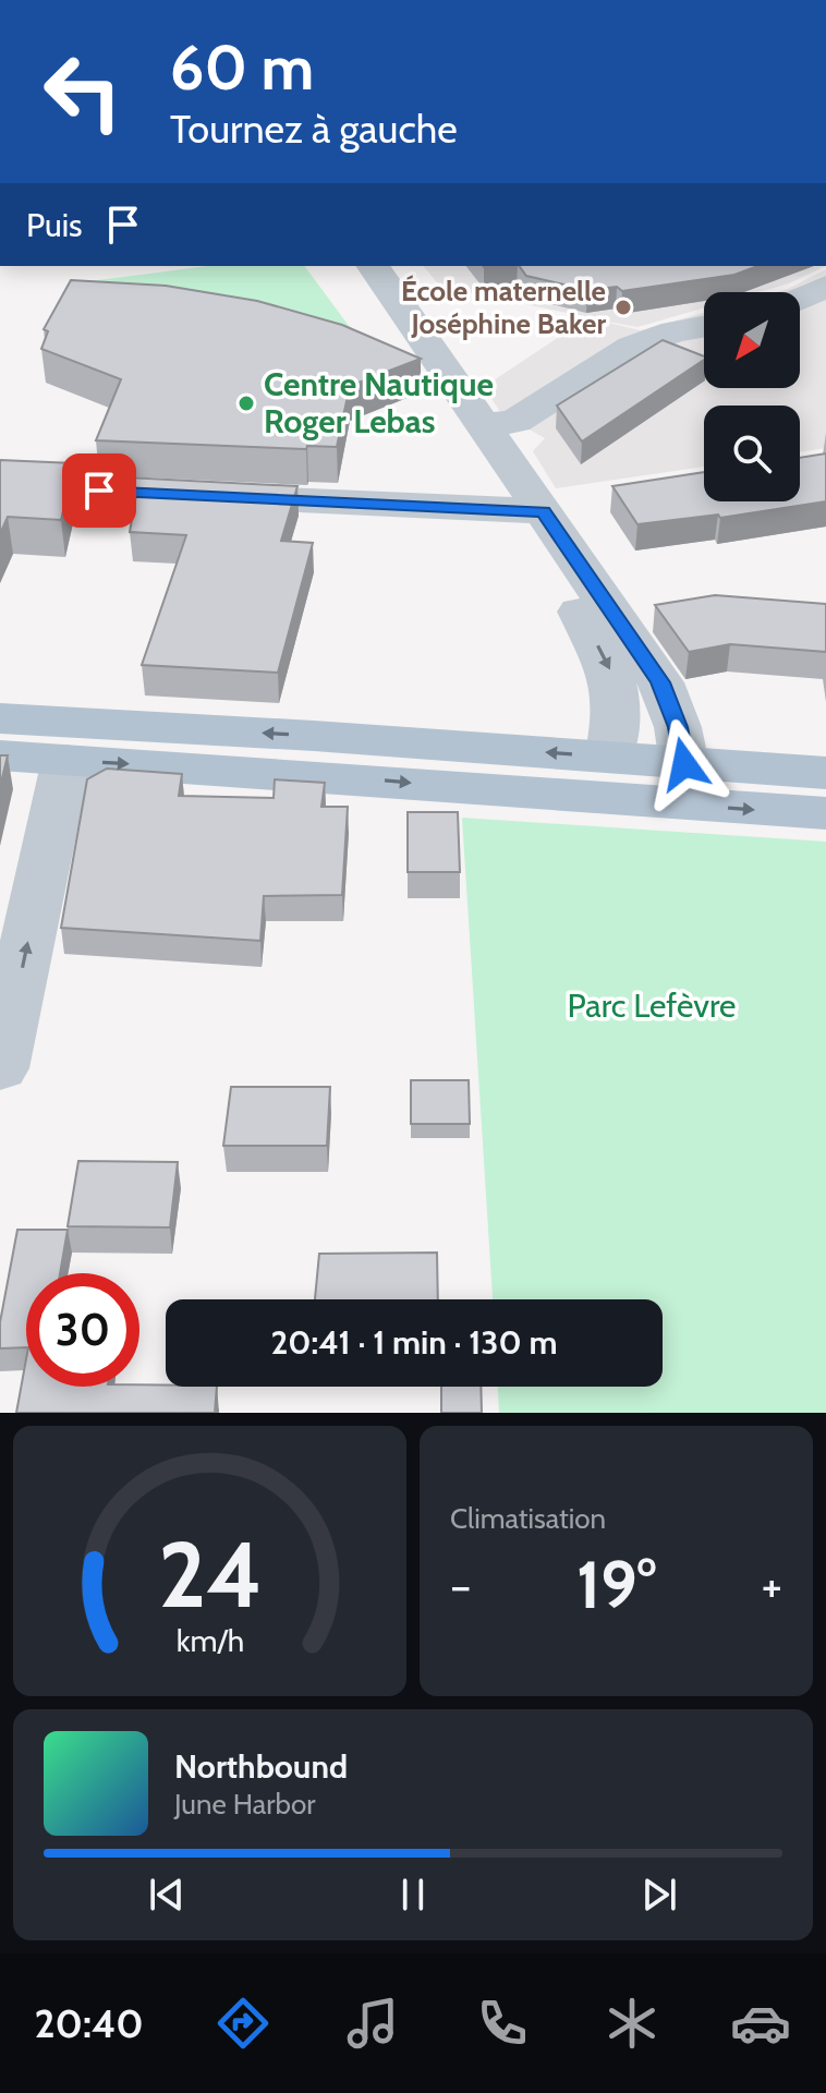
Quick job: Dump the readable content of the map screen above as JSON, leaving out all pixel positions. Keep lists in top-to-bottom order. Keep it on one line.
{"parks":["Parc Lefèvre"],"places":["École maternelle Joséphine Baker","Centre Nautique Roger Lebas"],"north":"bottom left","page":{"turn":["60 m","Tournez à gauche"],"then":"Puis","limit":"30","trip":"20:41 · 1 min · 130 m","tile":"Climatisation","heat":["−","19°","+"],"song":["Northbound","June Harbor"],"tabs":"20:40","gauge":["24","km/h"]}}
